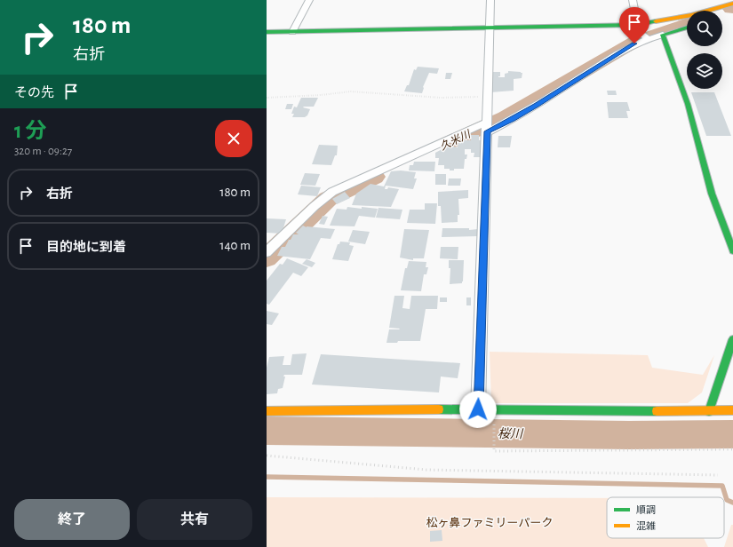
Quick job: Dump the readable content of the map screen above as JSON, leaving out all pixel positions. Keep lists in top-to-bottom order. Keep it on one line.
{"water":["久米川","桜川"],"parks":["松ヶ鼻ファミリーパーク"],"legend":["順調","混雑"],"page":{"turn":["180 m","右折"],"then":"その先","heading":["1 分","320 m · 09:27"],"list":[{"name":"右折","value":"180 m"},{"name":"目的地に到着","value":"140 m"}],"buttons":["終了","共有"]}}
